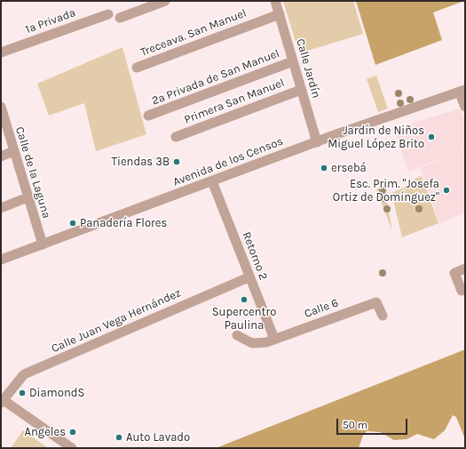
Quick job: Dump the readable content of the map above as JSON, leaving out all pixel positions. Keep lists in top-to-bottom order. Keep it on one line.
{"streets":{"street":["1a Privada","Treceava. San Manuel","Calle Jardín","2a Privada de San Manuel","Primera San Manuel","Avenida de los Censos","Calle de la Laguna","Retorno 2","Calle 6","Calle Juan Vega Hernández"]},"crossings":[["Treceava. San Manuel","Calle Jardín"],["Calle Jardín","2a Privada de San Manuel"],["Calle Jardín","Primera San Manuel"],["Calle Jardín","Avenida de los Censos"],["Avenida de los Censos","Calle de la Laguna"],["Avenida de los Censos","Retorno 2"],["Retorno 2","Calle 6"],["Retorno 2","Calle Juan Vega Hernández"]],"places":["Jardín de Niños Miguel López Brito","Tiendas 3B","ersebá","Esc. Prim. \"Josefa Ortiz de Domínguez\"","Panadería Flores","Supercentro Paulina","DiamondS","Angeles","Auto Lavado"],"scale_bar":"50 m"}
